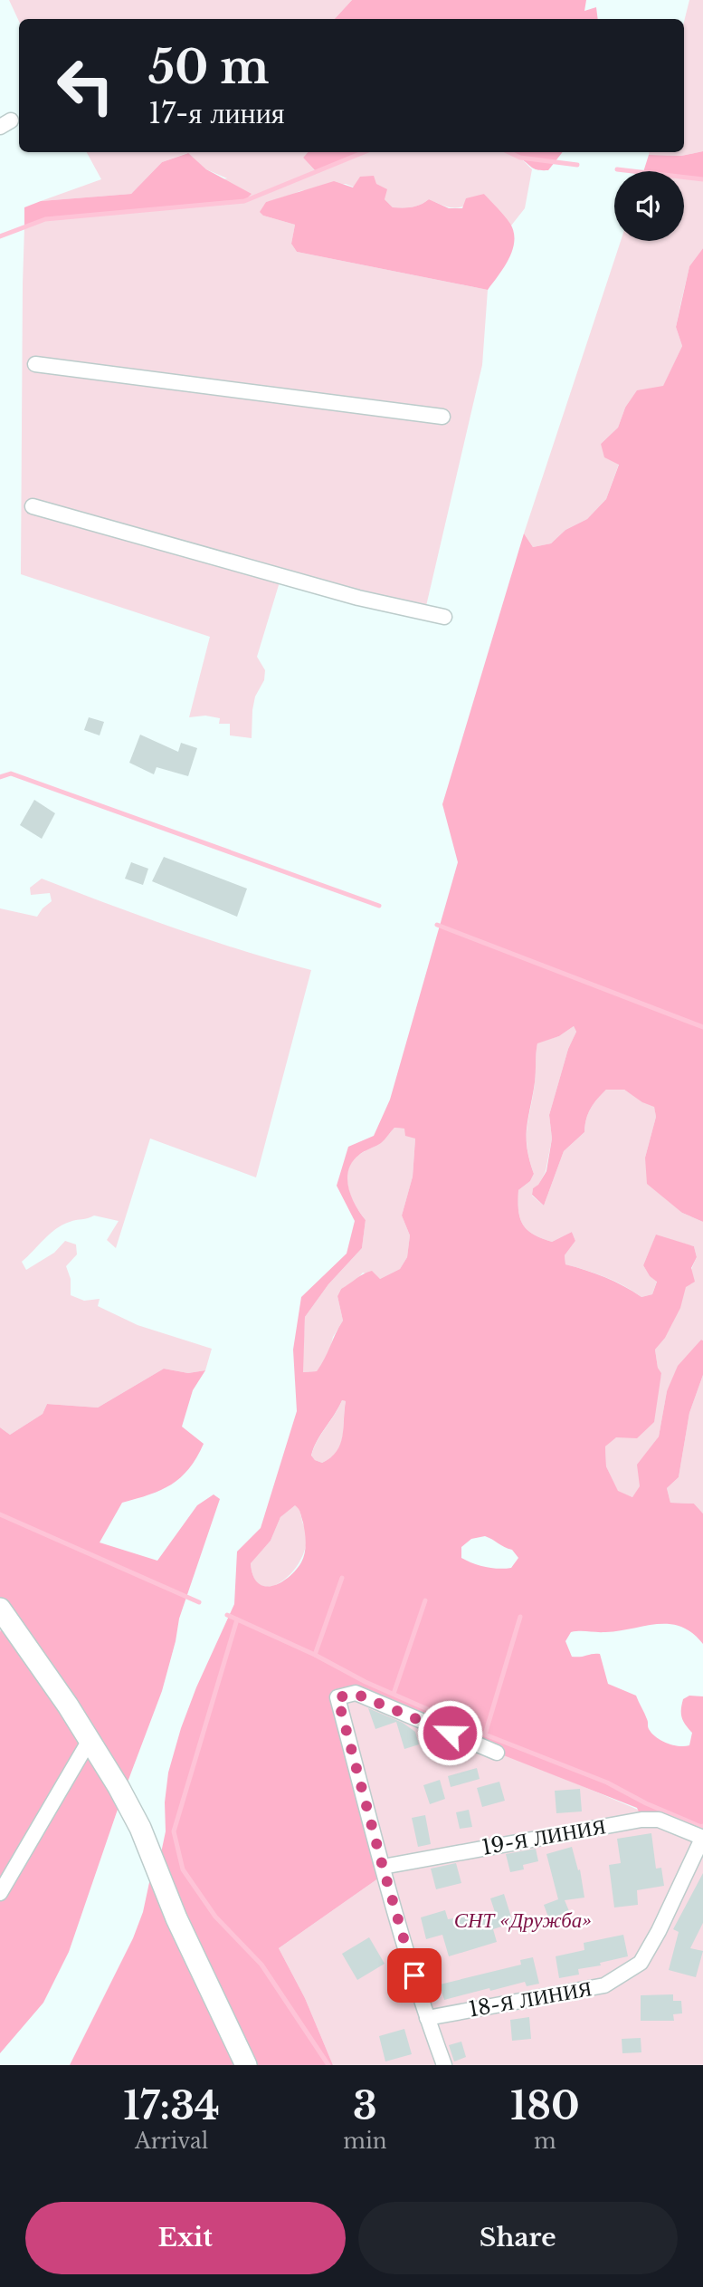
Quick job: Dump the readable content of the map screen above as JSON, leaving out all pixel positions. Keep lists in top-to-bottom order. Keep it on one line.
{"streets":{"street":["19-Я ЛИНИЯ","18-Я ЛИНИЯ"]},"crossings":[["19-Я ЛИНИЯ","18-Я ЛИНИЯ"]],"parks":["СНТ «Дружба»"],"page":{"turn":["50 m","17-я линия"],"eta":["17:34","Arrival","3","min","180","m"],"buttons":["Exit","Share"]}}
